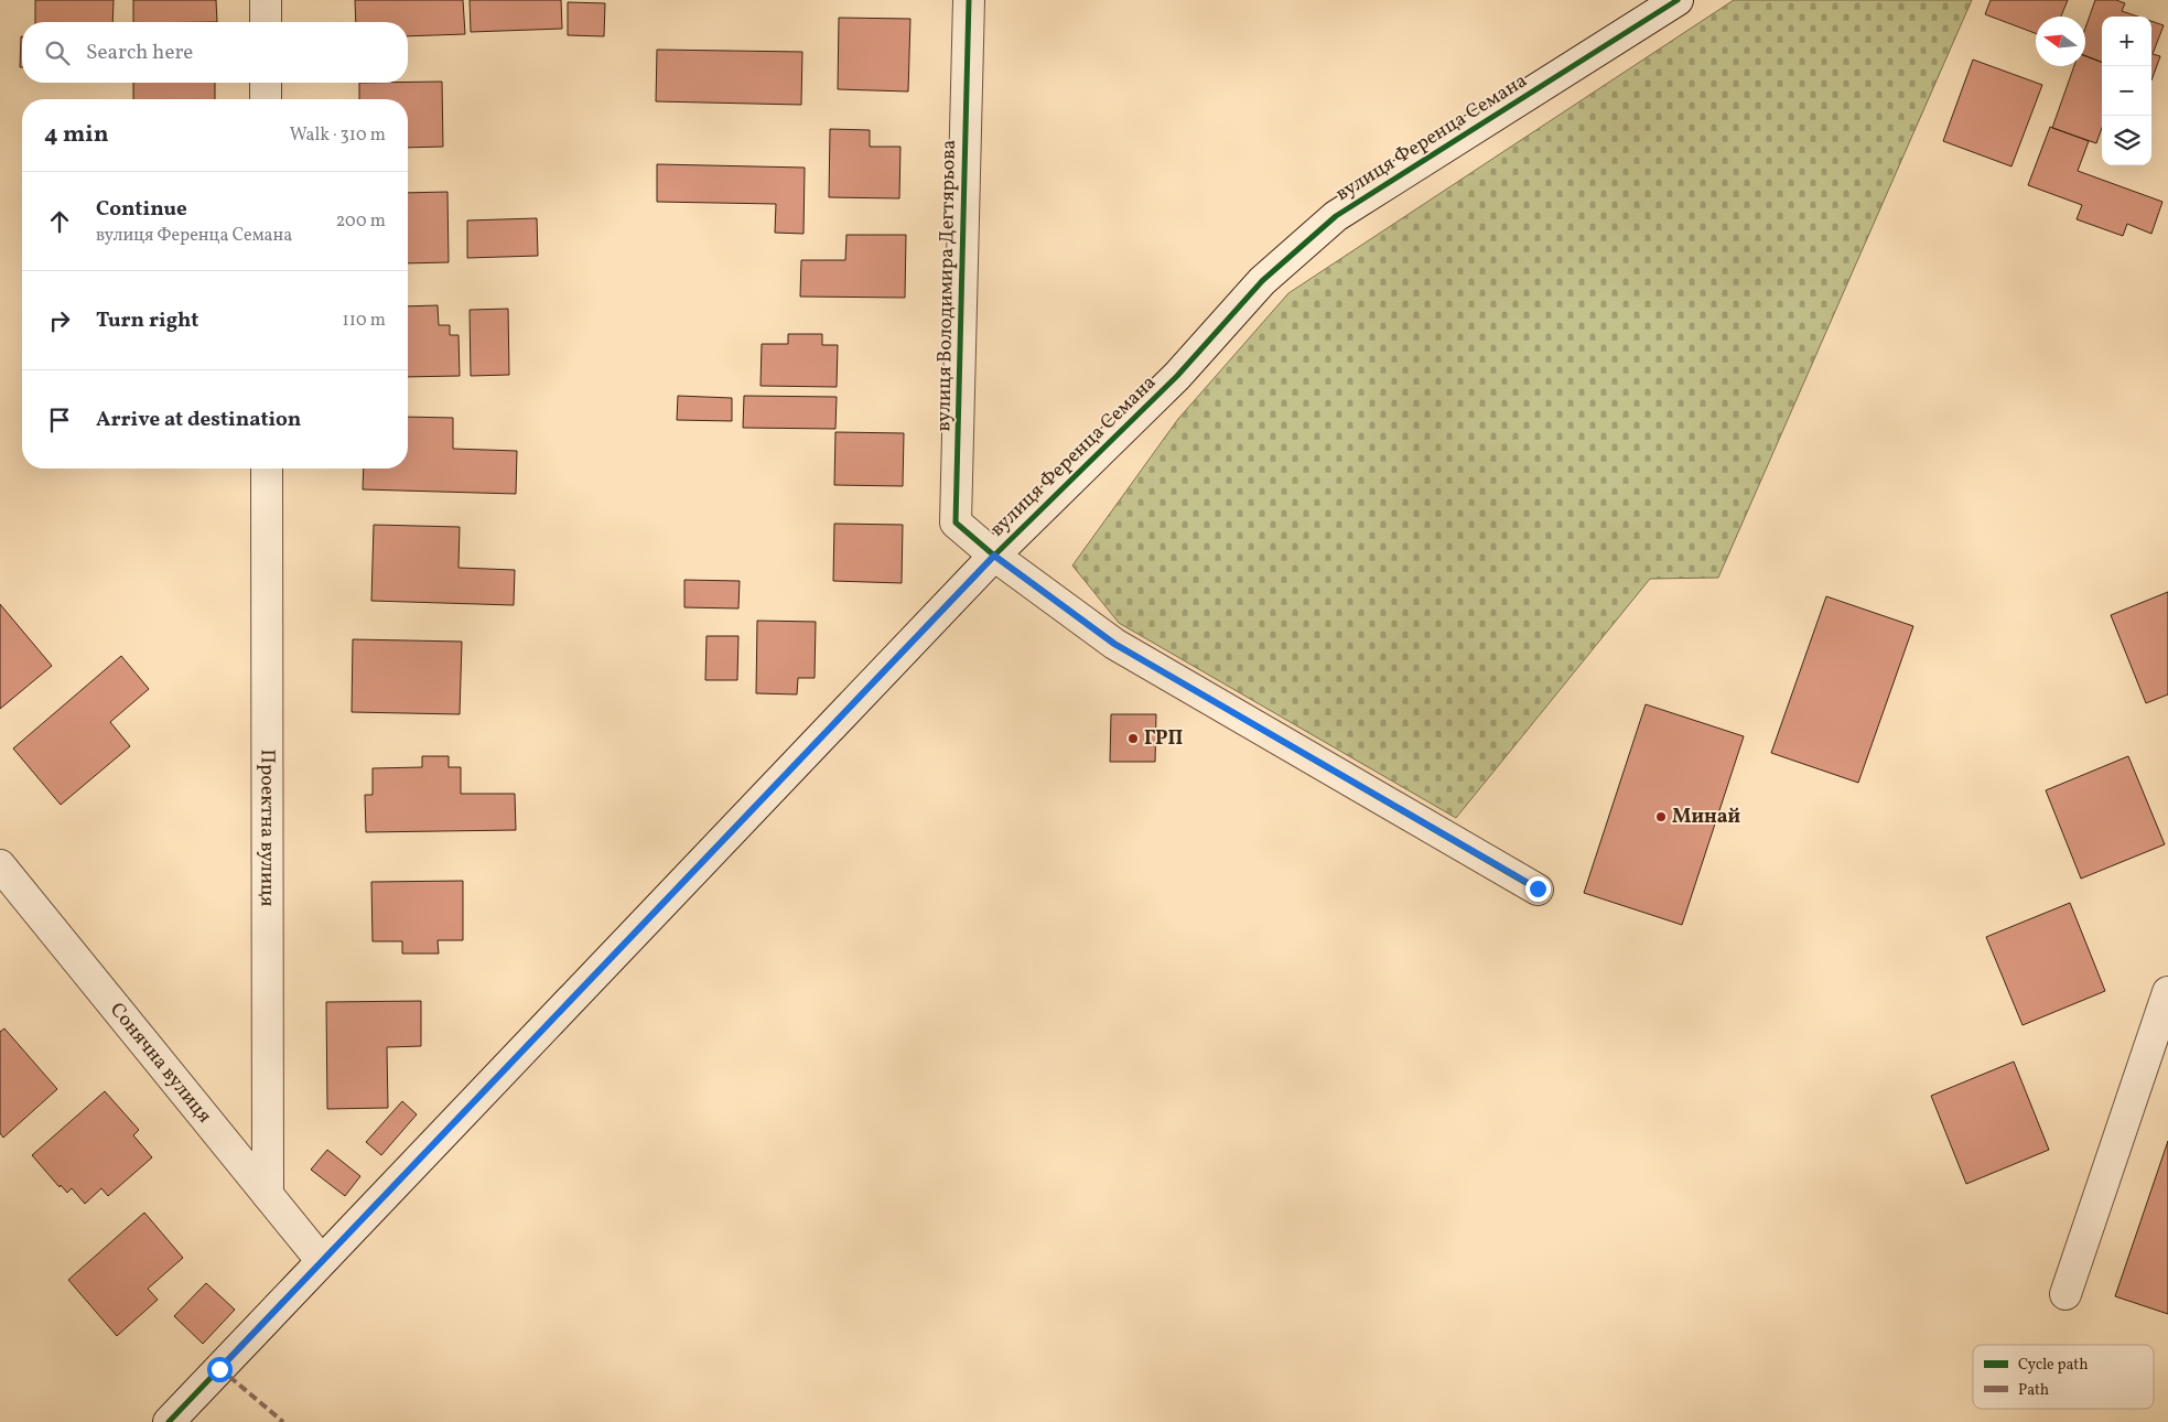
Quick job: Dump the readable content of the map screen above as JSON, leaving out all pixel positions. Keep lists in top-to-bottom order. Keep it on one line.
{"streets":{"street":["вулиця Ференца Семана","вулиця Володимира Дегтярьова","Проектна вулиця","Сонячна вулиця"]},"crossings":[["вулиця Ференца Семана","вулиця Володимира Дегтярьова"],["вулиця Ференца Семана","Сонячна вулиця"],["Проектна вулиця","Сонячна вулиця"]],"places":["ГРП","Минай"],"legend":["Cycle path","Path"],"north":"left","page":{"map_buttons":["+","−"],"search":"Search here","heading":["4 min","Walk · 310 m"],"list":[["Continue","вулиця Ференца Семана","200 m"],["Turn right","110 m"],"Arrive at destination"]}}
